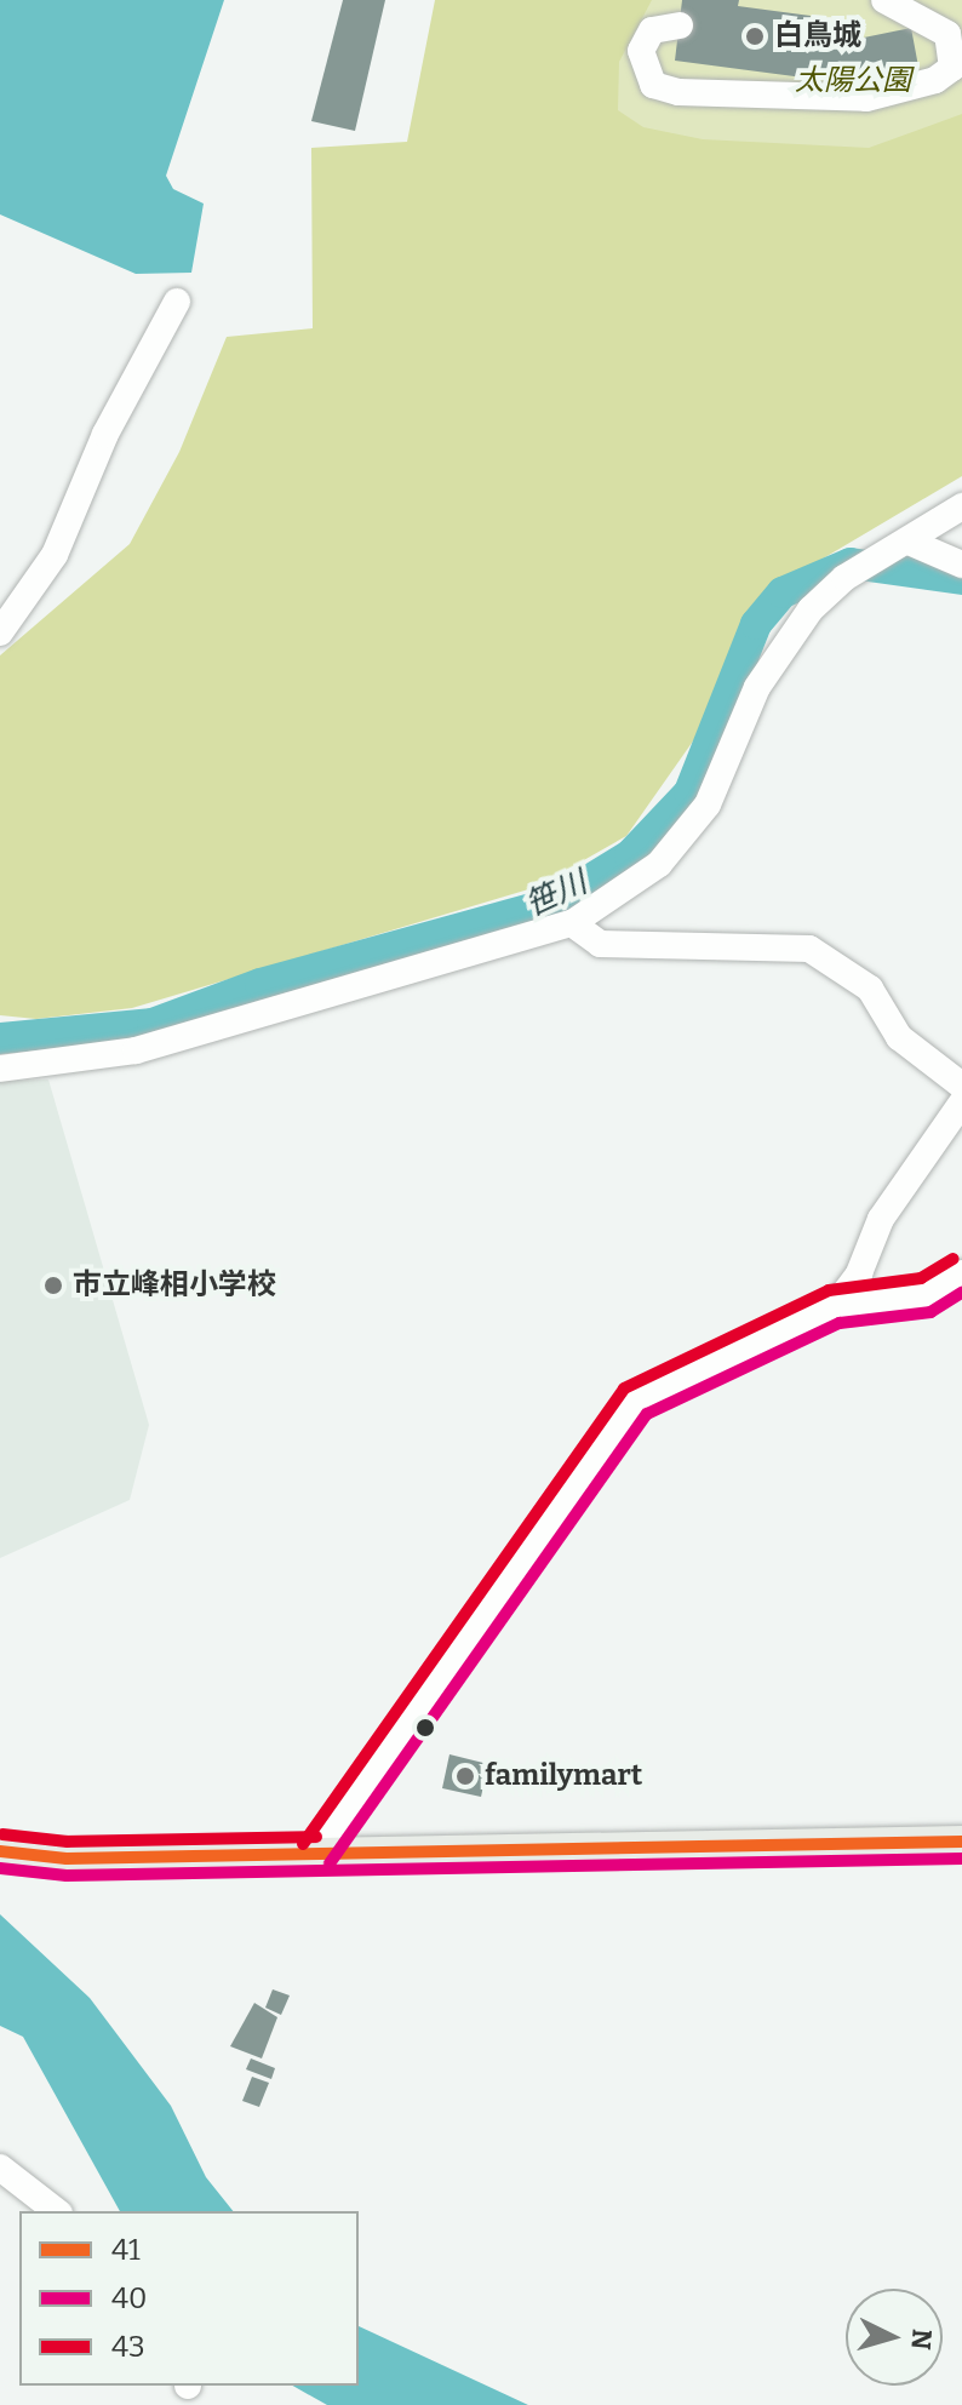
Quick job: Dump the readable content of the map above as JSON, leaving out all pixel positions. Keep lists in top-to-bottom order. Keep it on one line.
{"water":["笹川"],"parks":["太陽公園"],"places":["白鳥城","市立峰相小学校","familymart"],"lines":["transit line 43","transit line 40","transit line 41"],"legend":["41","40","43"],"north":"right"}
